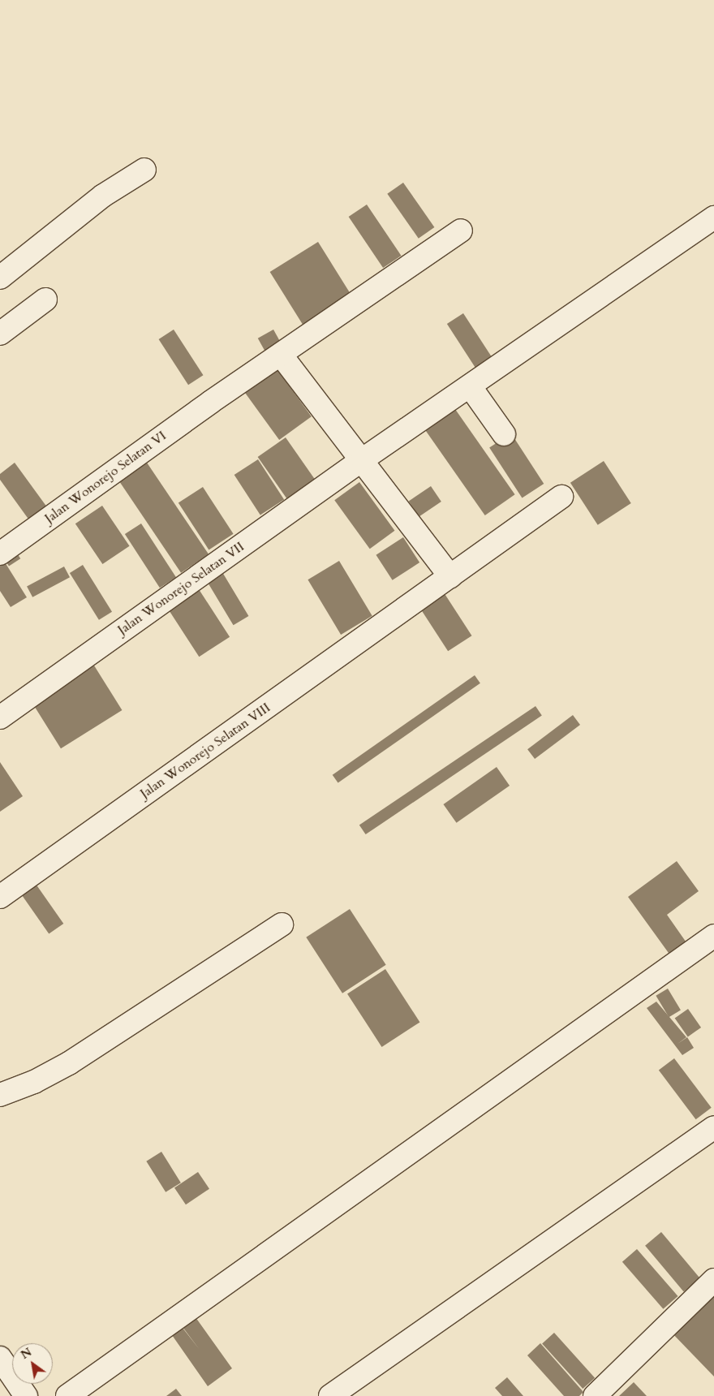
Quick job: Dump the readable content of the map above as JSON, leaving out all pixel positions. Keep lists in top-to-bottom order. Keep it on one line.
{"streets":{"street":["Jalan Wonorejo Selatan VI","Jalan Wonorejo Selatan VII","Jalan Wonorejo Selatan VIII"]},"north":"top left"}
